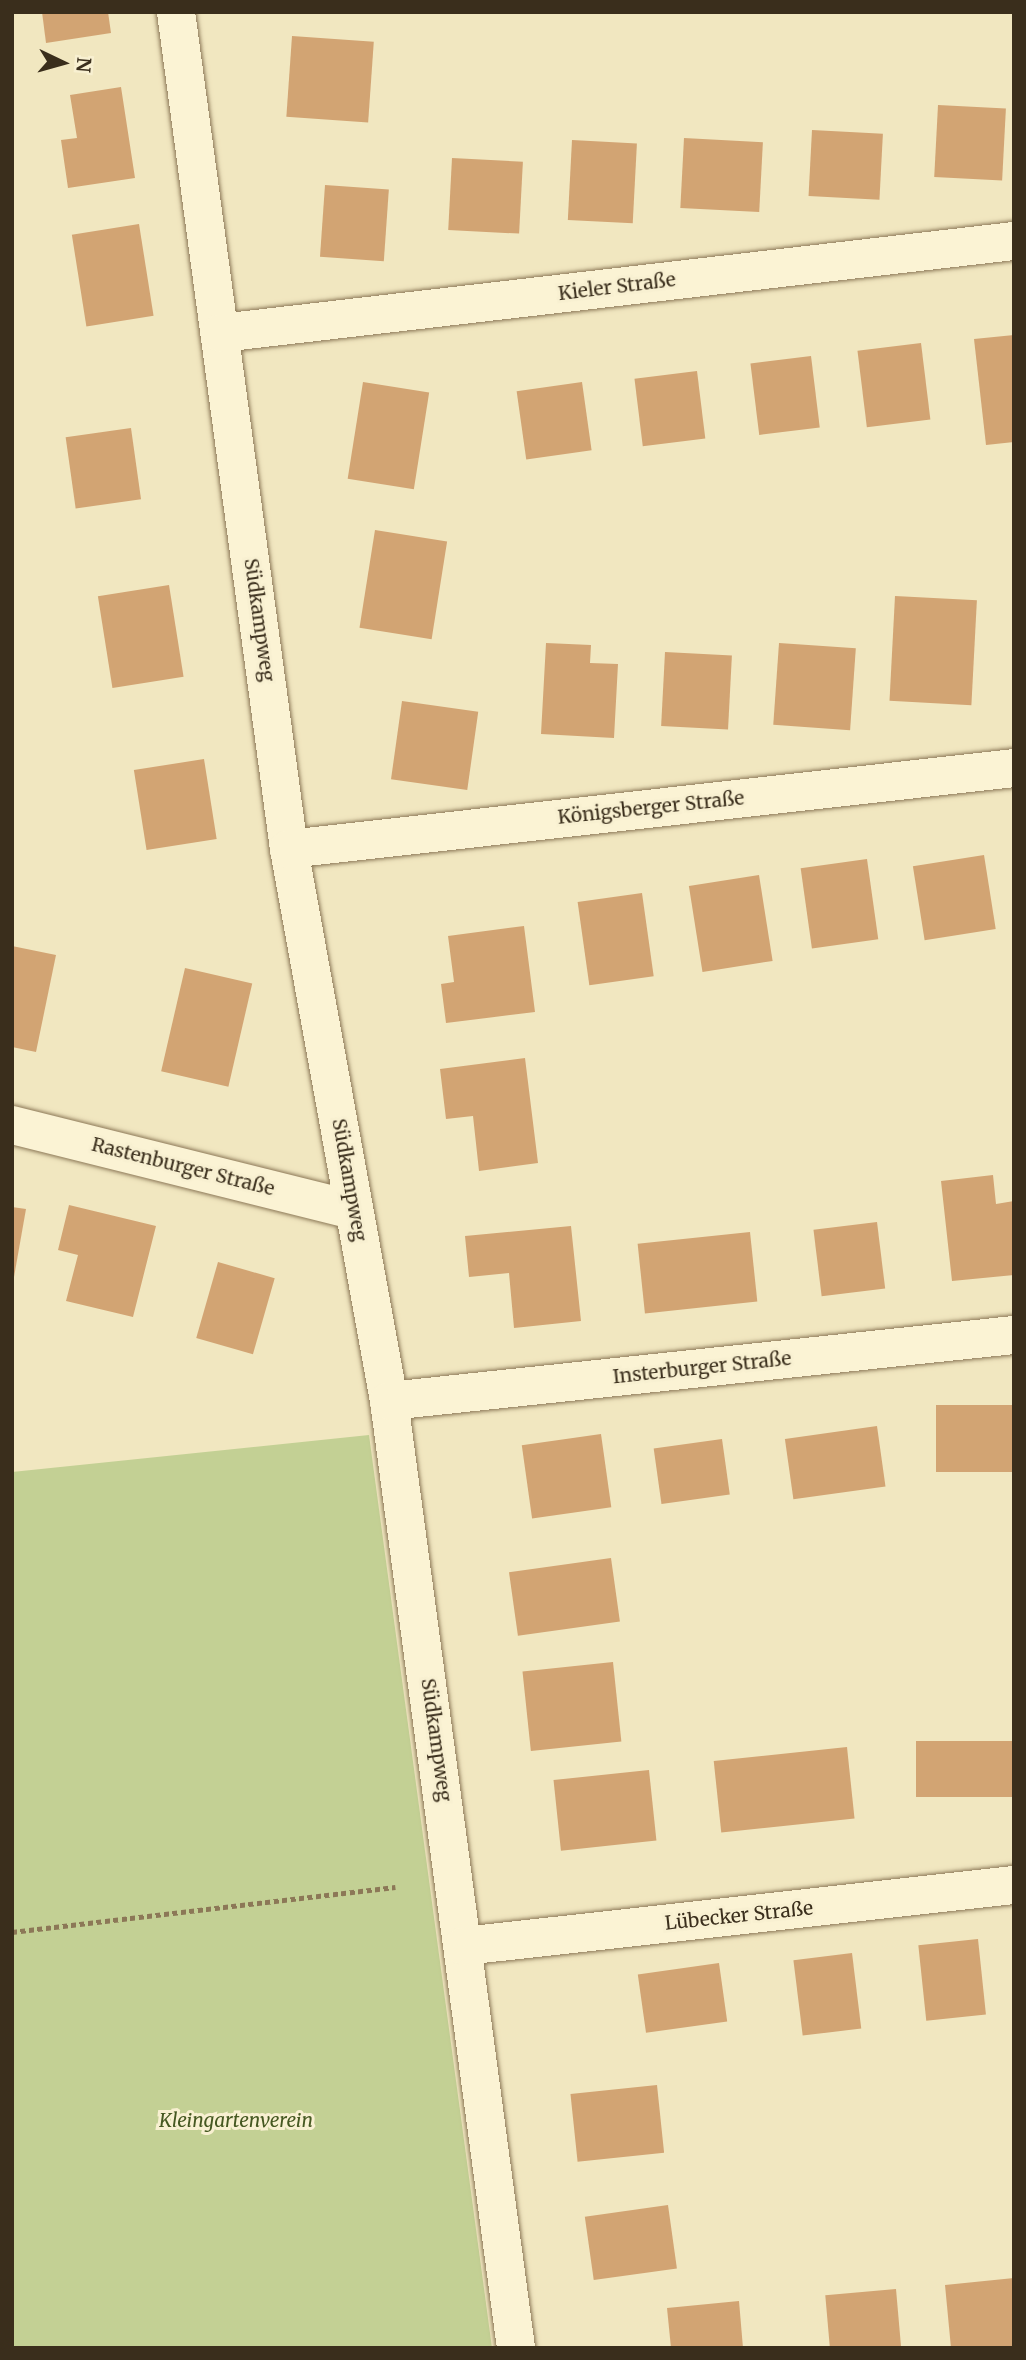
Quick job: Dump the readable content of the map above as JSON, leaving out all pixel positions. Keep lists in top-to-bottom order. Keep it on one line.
{"streets":{"street":["Kieler Straße","Südkampweg","Königsberger Straße","Rastenburger Straße","Insterburger Straße","Lübecker Straße"]},"crossings":[["Kieler Straße","Südkampweg"],["Südkampweg","Königsberger Straße"],["Südkampweg","Rastenburger Straße"],["Südkampweg","Insterburger Straße"],["Südkampweg","Lübecker Straße"]],"parks":["Kleingartenverein"],"north":"right"}
